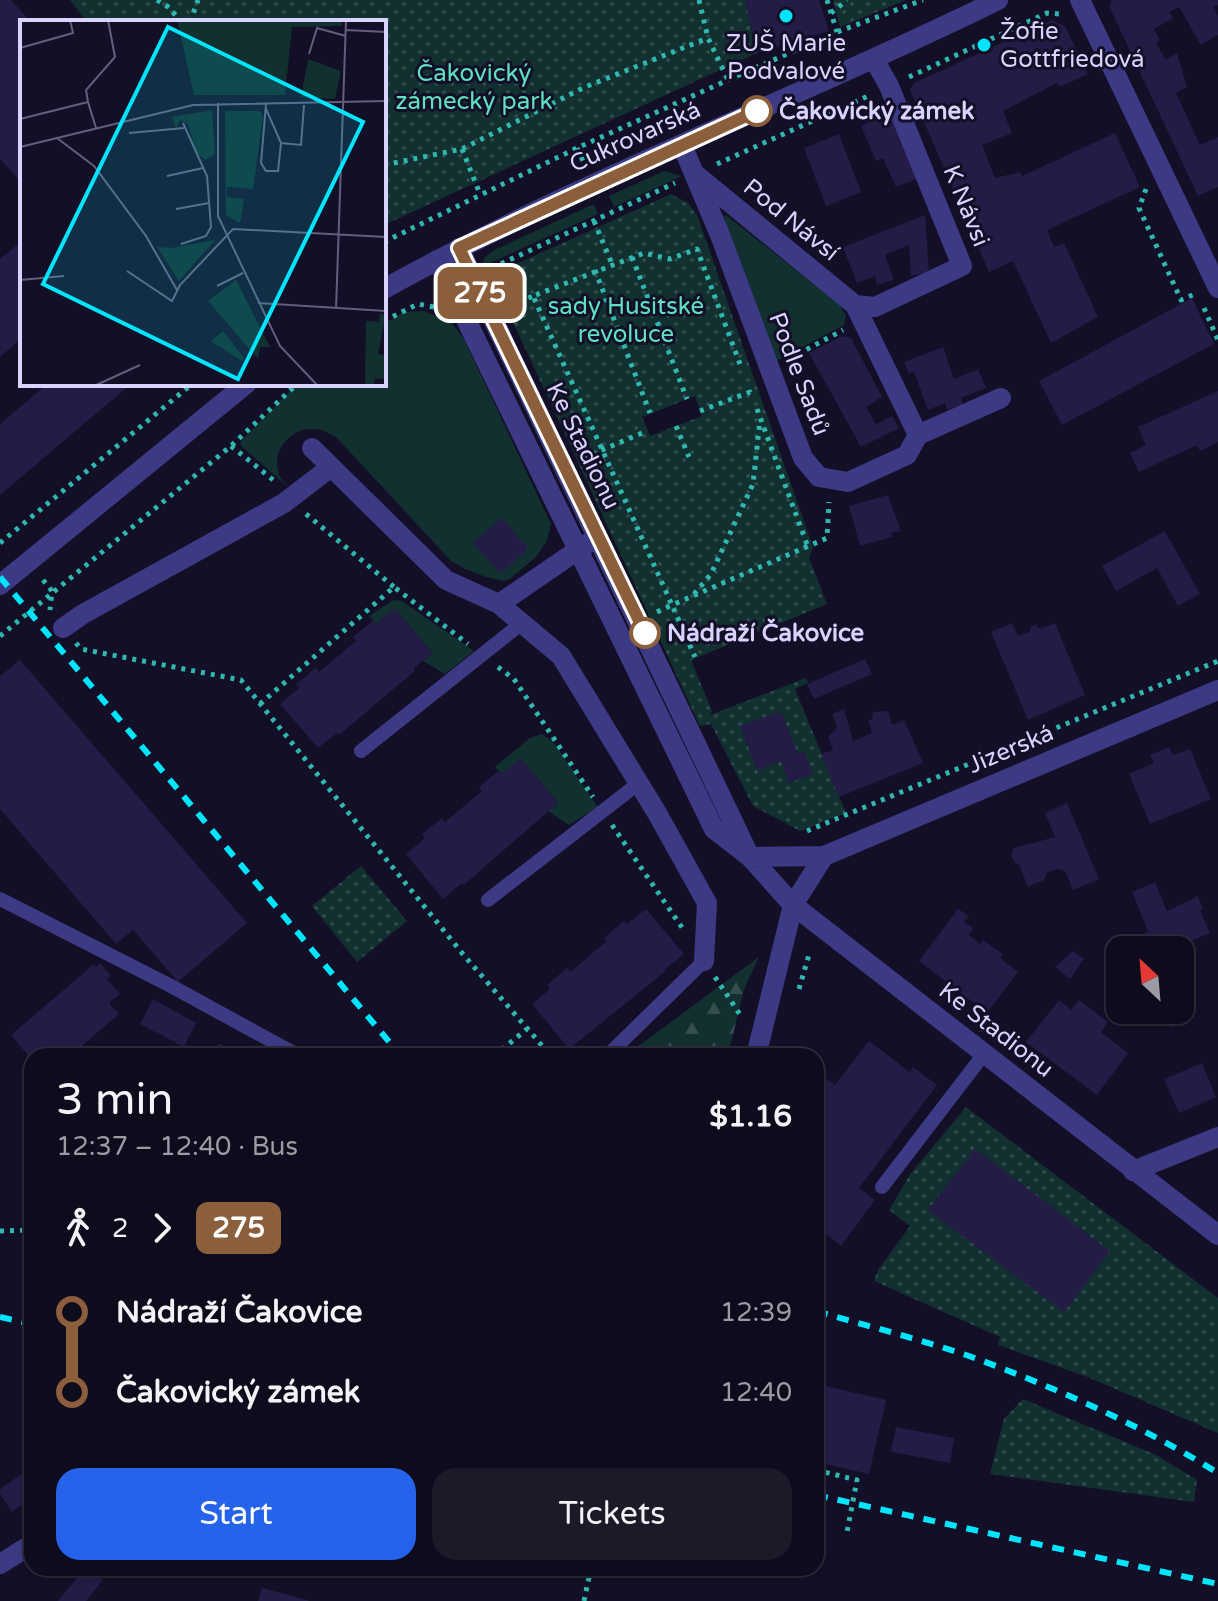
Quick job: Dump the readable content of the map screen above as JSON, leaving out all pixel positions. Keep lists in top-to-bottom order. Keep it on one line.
{"streets":{"street":["Cukrovarská","K Návsi","Pod Návsí","Podle Sadů","Ke Stadionu","Jizerská"]},"crossings":[["Cukrovarská","K Návsi"],["Cukrovarská","Podle Sadů"],["Cukrovarská","Ke Stadionu"],["K Návsi","Pod Návsí"],["Pod Návsí","Podle Sadů"],["Ke Stadionu","Jizerská"]],"parks":["Čakovický zámecký park","sady Husitské revoluce"],"places":["ZUŠ Marie Podvalové","Žofie Gottfriedová","Čakovický zámek","Nádraží Čakovice"],"lines":["bus line 275"],"north":"top left","page":{"on_map":"275","heading":["3 min","12:37 – 12:40 · Bus","$1.16"],"legs":["2","275"],"list":[{"name":"Nádraží Čakovice","value":"12:39"},{"name":"Čakovický zámek","value":"12:40"}],"buttons":["Start","Tickets"]}}
